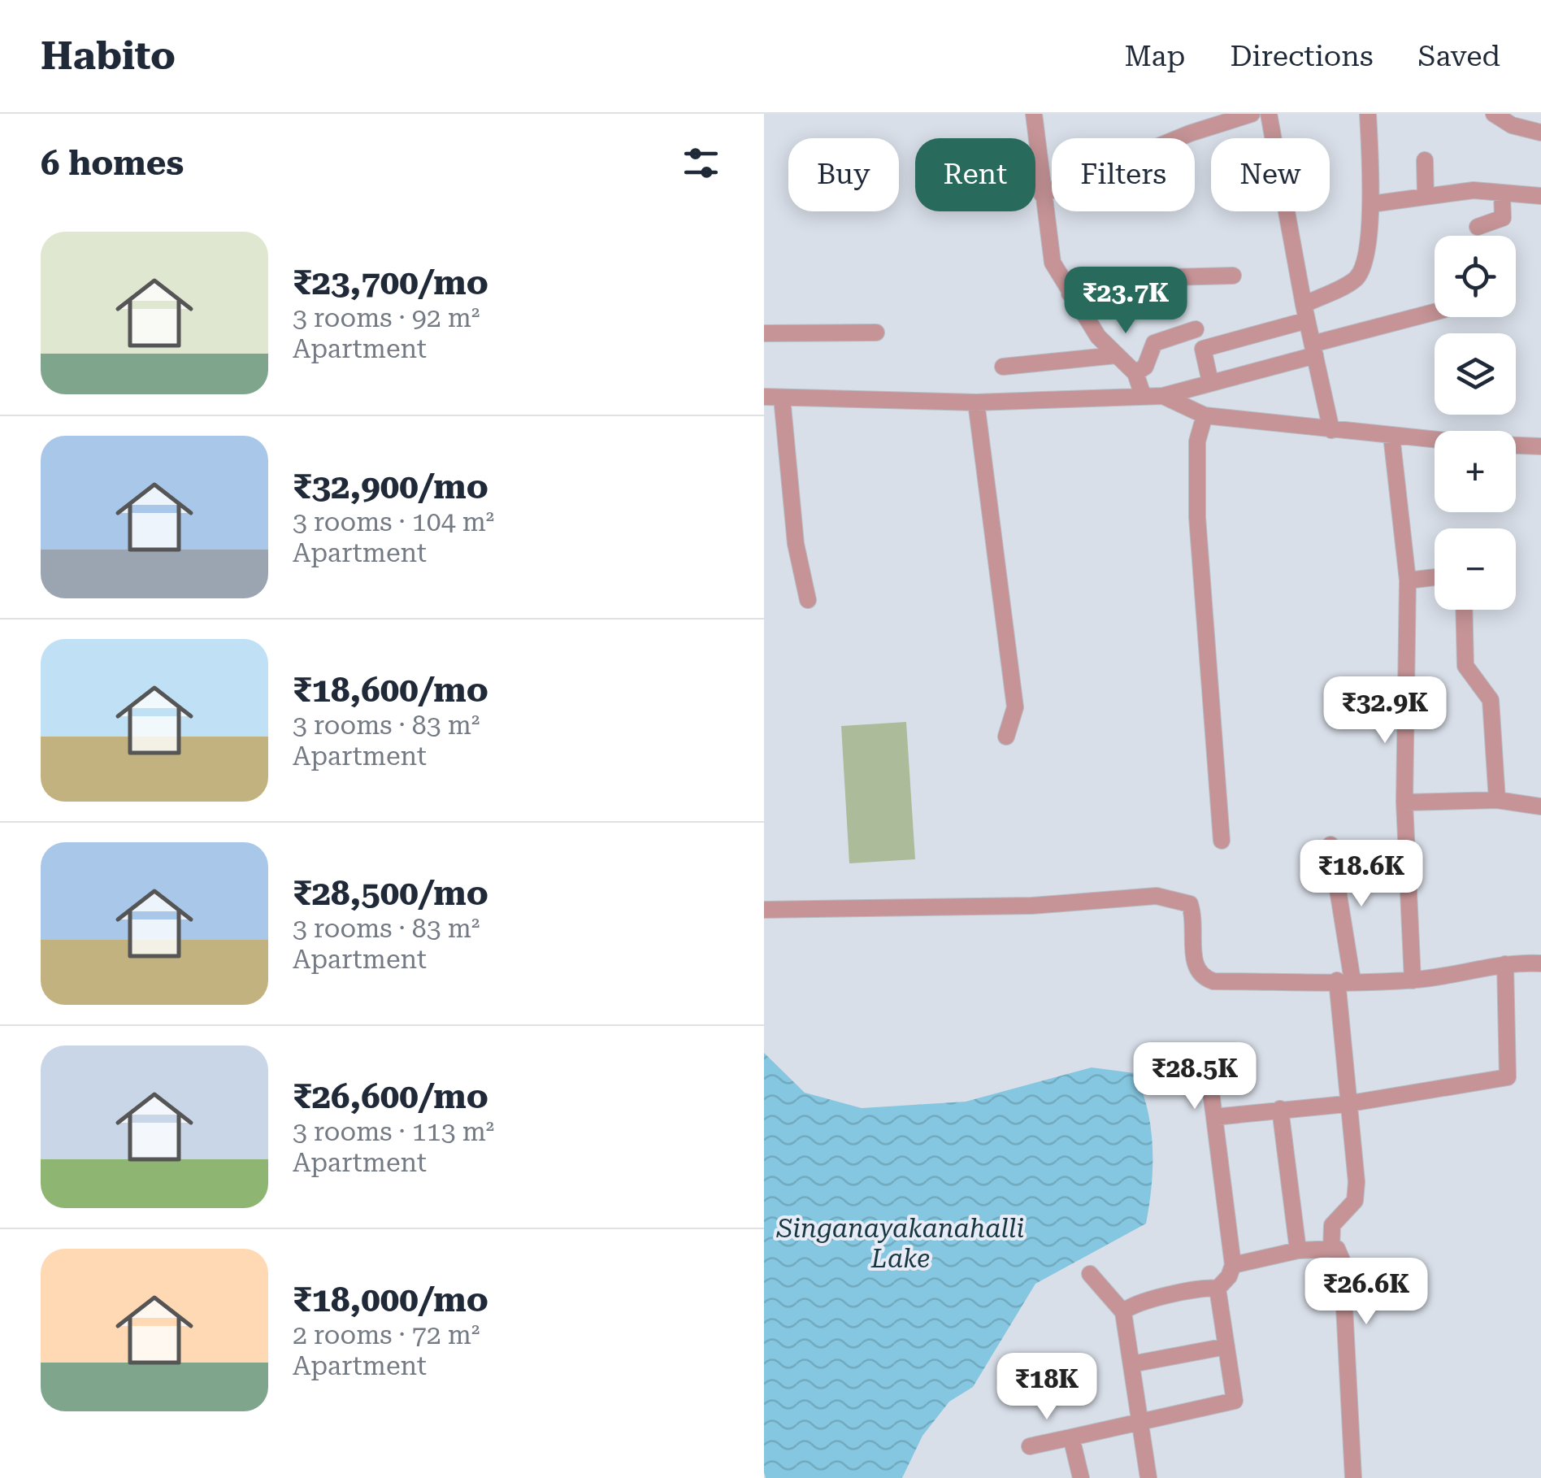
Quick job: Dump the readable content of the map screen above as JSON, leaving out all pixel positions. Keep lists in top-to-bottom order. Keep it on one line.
{"water":["Singanayakanahalli Lake"],"page":{"header":"Habito","nav":["Map","Directions","Saved"],"heading":"6 homes","chip":["Buy","Rent","Filters","New"],"list":[{"name":"₹23,700/mo","note":"3 rooms · 92 m² · Apartment"},{"name":"₹32,900/mo","note":"3 rooms · 104 m² · Apartment"},{"name":"₹18,600/mo","note":"3 rooms · 83 m² · Apartment"},{"name":"₹28,500/mo","note":"3 rooms · 83 m² · Apartment"},{"name":"₹26,600/mo","note":"3 rooms · 113 m² · Apartment"},{"name":"₹18,000/mo","note":"2 rooms · 72 m² · Apartment"}],"map_buttons":["+","−"],"price":["₹23.7K","₹32.9K","₹18.6K","₹28.5K","₹26.6K","₹18K"]}}
